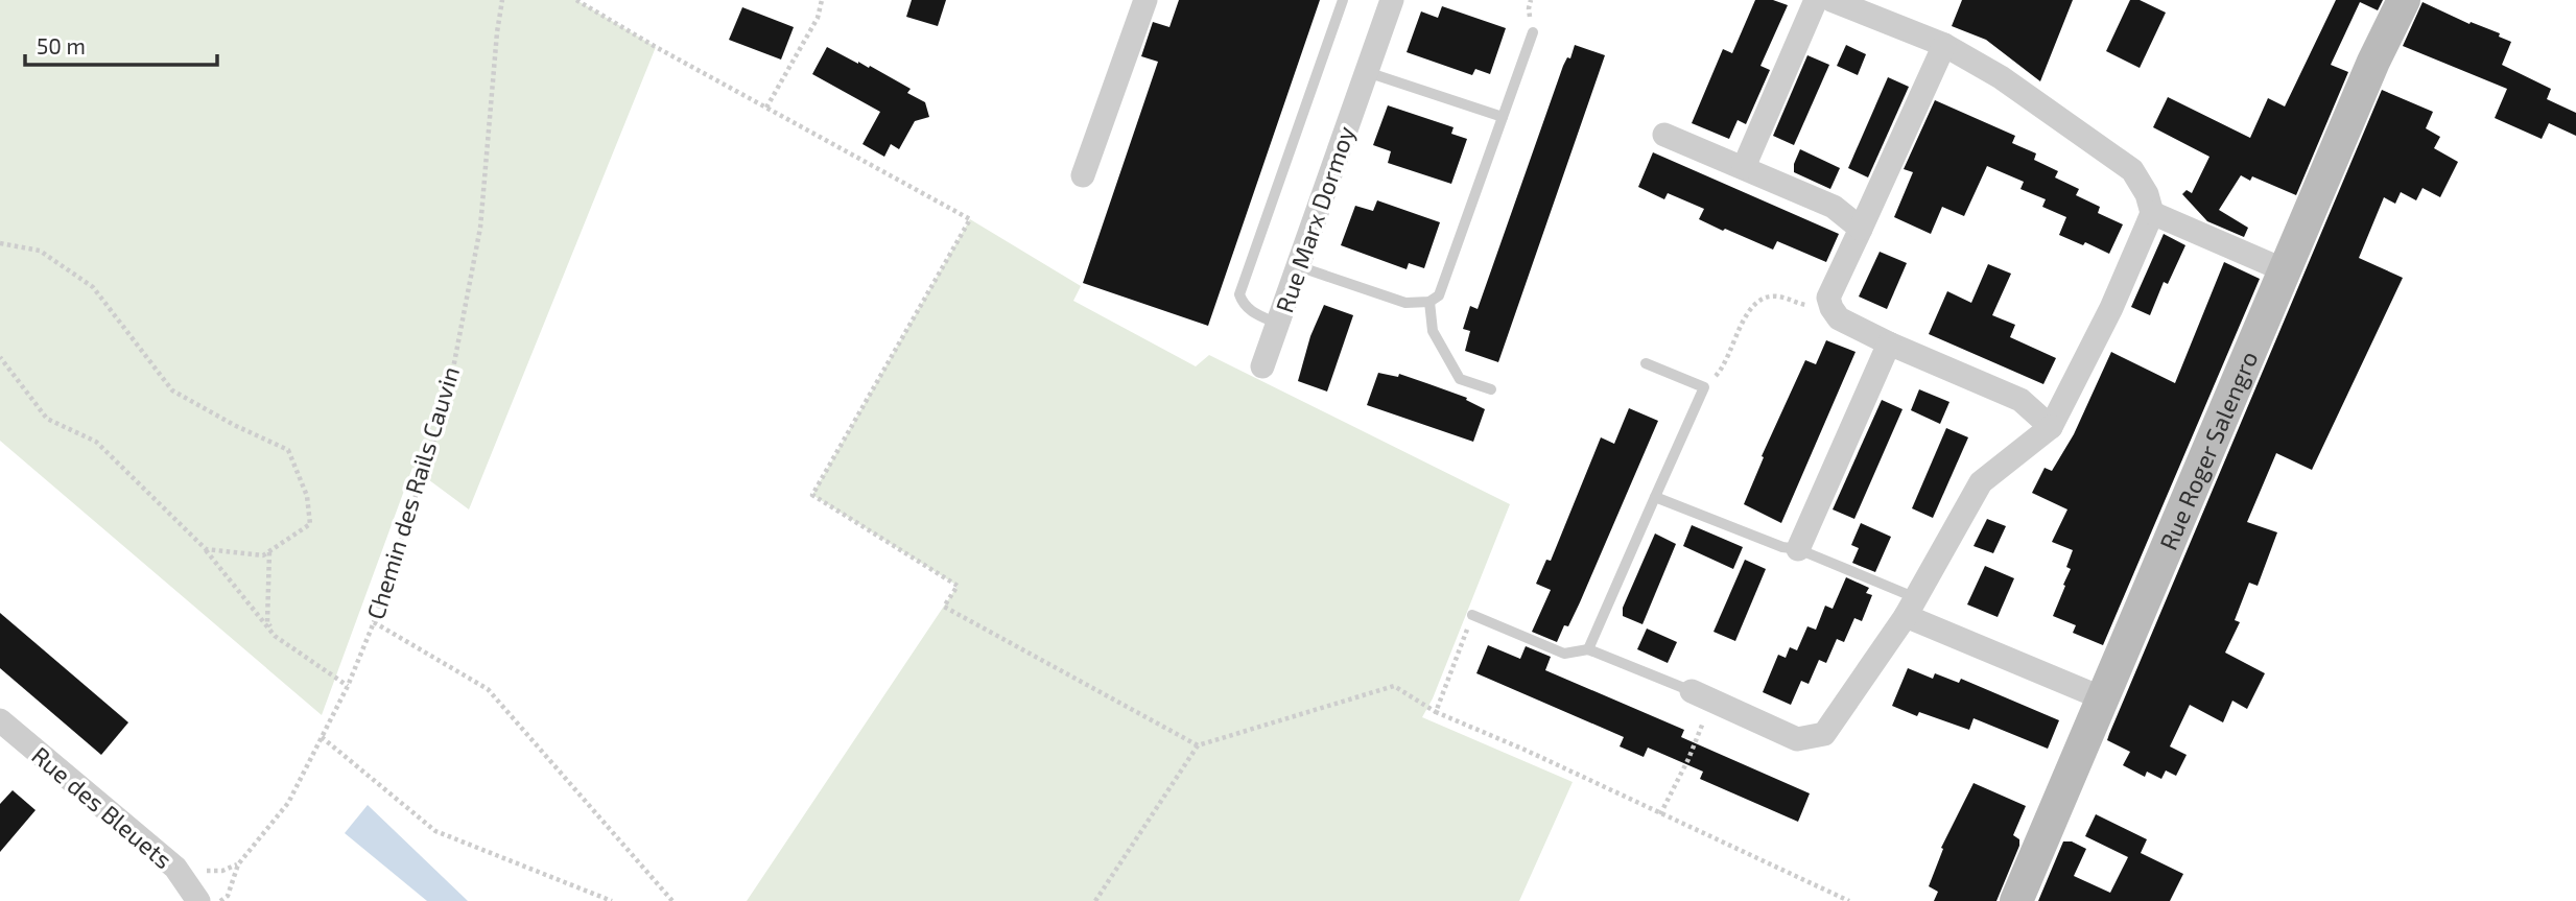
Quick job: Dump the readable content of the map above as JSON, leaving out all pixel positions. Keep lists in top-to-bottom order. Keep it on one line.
{"streets":{"street":["Rue Marx Dormoy","Rue Roger Salengro","Rue des Bleuets"],"path":["Chemin des Rails Cauvin"]},"scale_bar":"50 m"}
